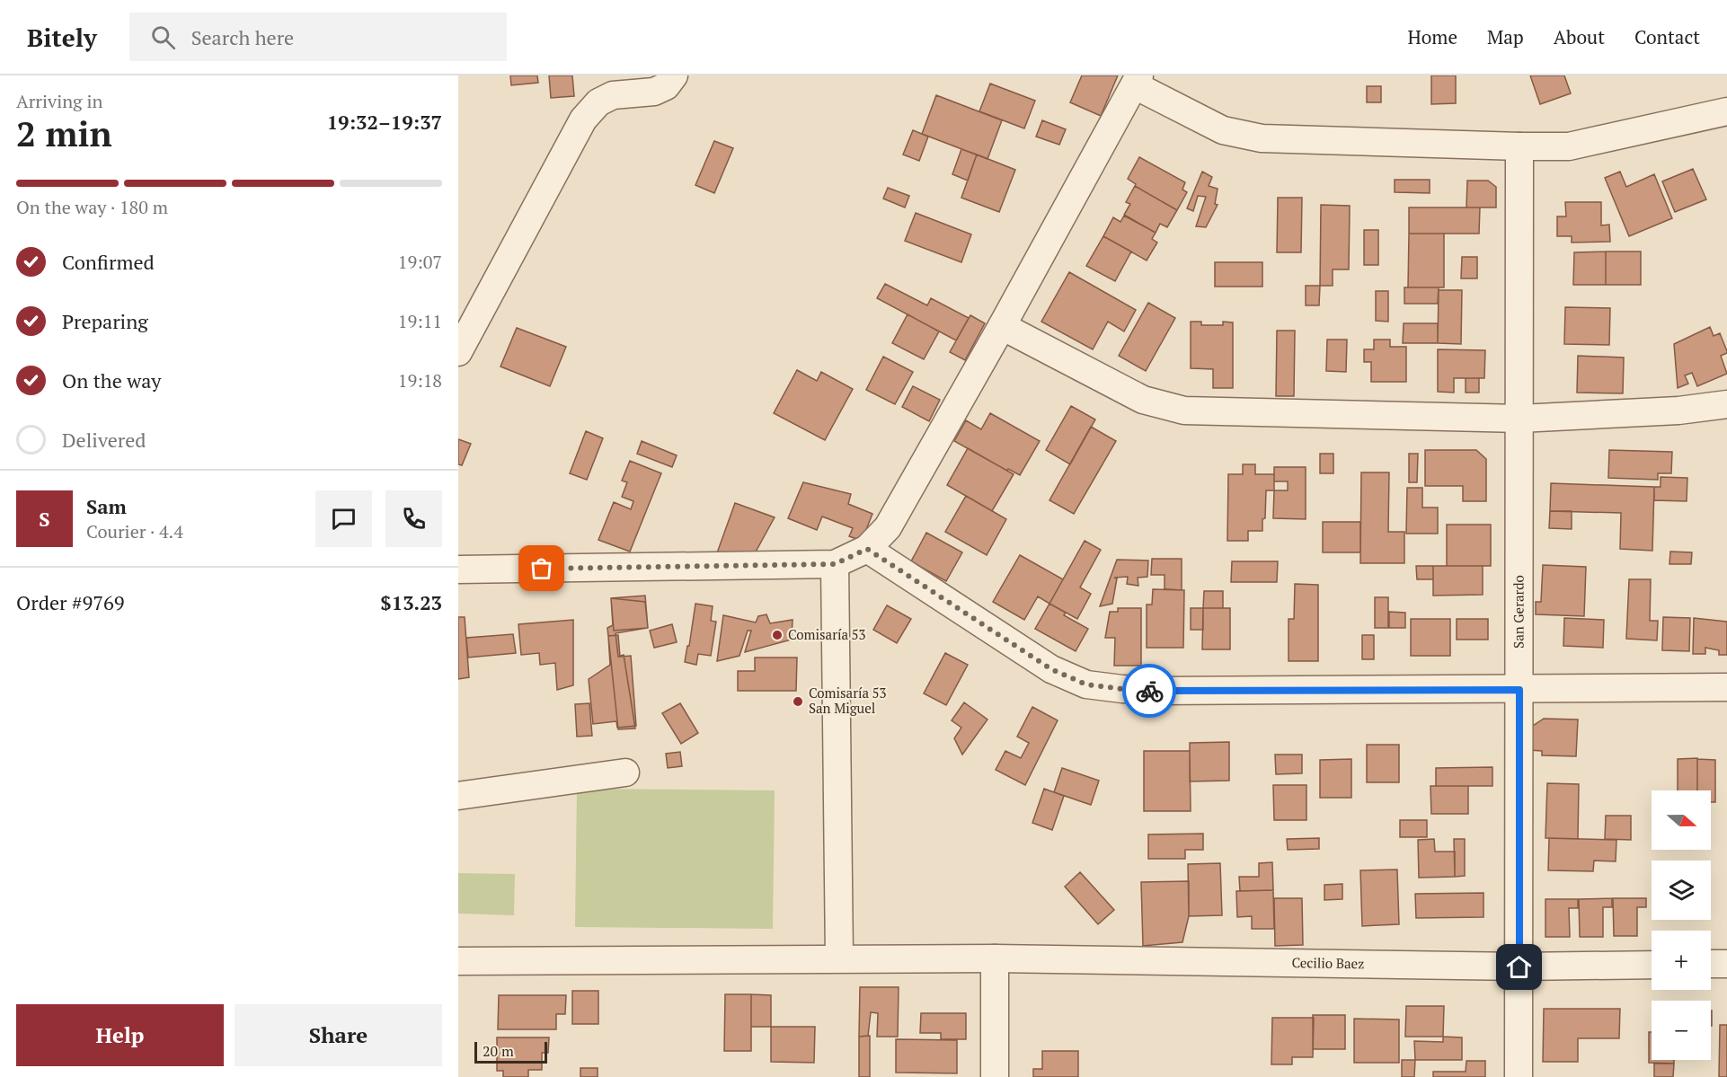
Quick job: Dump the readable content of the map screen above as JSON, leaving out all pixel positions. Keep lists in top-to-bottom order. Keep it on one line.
{"streets":{"street":["San Gerardo","Cecilio Baez"]},"crossings":[["San Gerardo","Cecilio Baez"]],"places":["Comisaría 53","Comisaría 53 San Miguel"],"scale_bar":"20 m","north":"right","page":{"header":"Bitely","search":"Search here","nav":["Home","Map","About","Contact"],"heading":["2 min","Arriving in","19:32–19:37"],"panel":["Sam","Courier · 4.4","Order #9769","$13.23"],"bar":"On the way · 180 m","list":[["Confirmed","19:07"],["Preparing","19:11"],["On the way","19:18"],"Delivered"],"round":"S","map_buttons":["+","−"],"buttons":["Help","Share"],"scale":"20 m"}}
